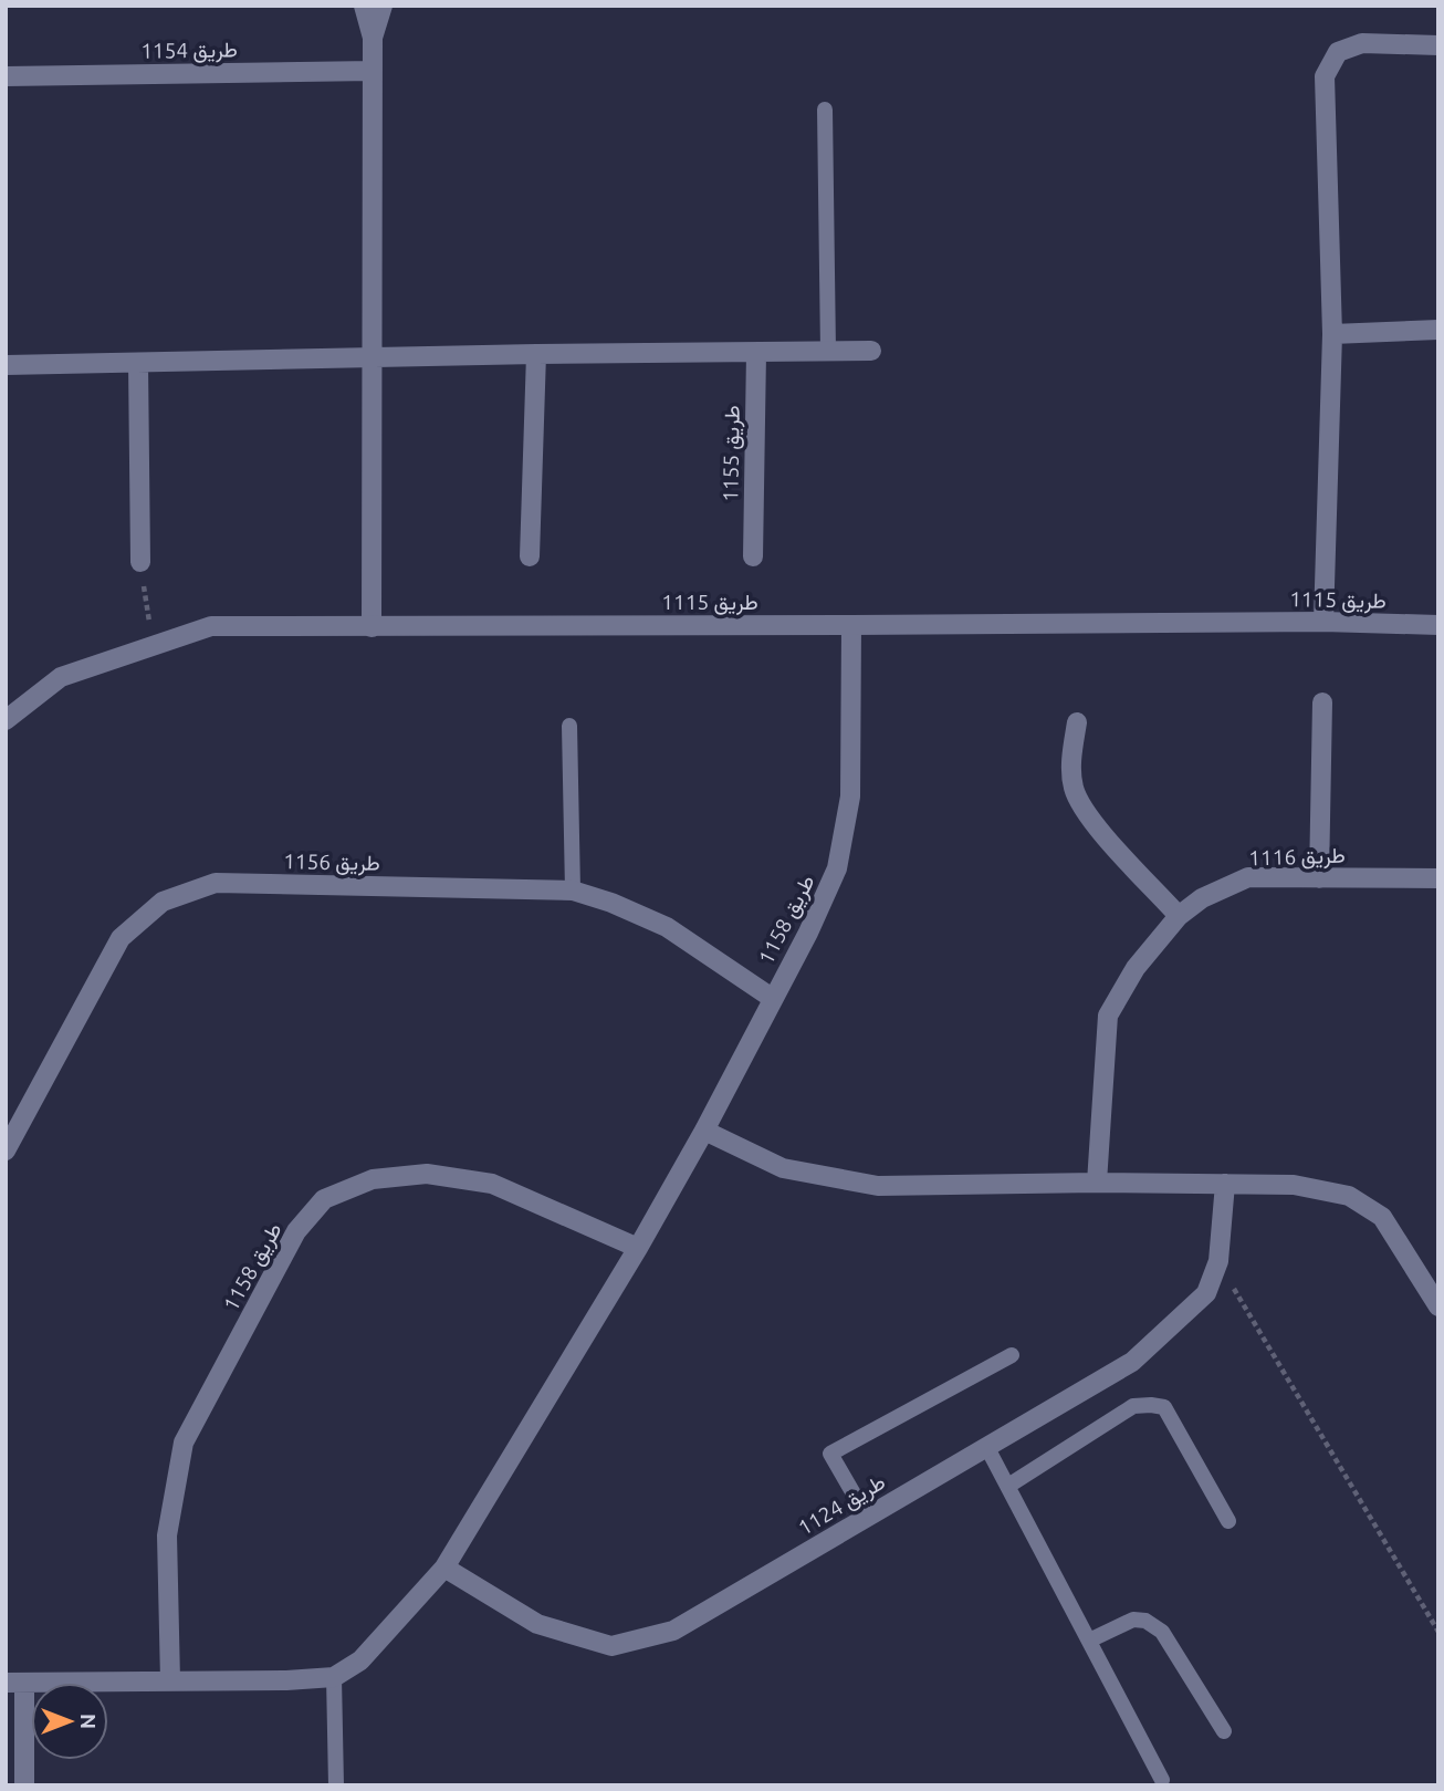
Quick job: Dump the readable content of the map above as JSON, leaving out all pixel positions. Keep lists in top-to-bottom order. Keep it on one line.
{"streets":{"street":["طريق 1154","طريق 1155","طريق 1115","طريق 1116","طريق 1156","طريق 1158","طريق 1124"]},"crossings":[["طريق 1115","طريق 1158"],["طريق 1156","طريق 1158"],["طريق 1158","طريق 1124"]],"north":"right"}
